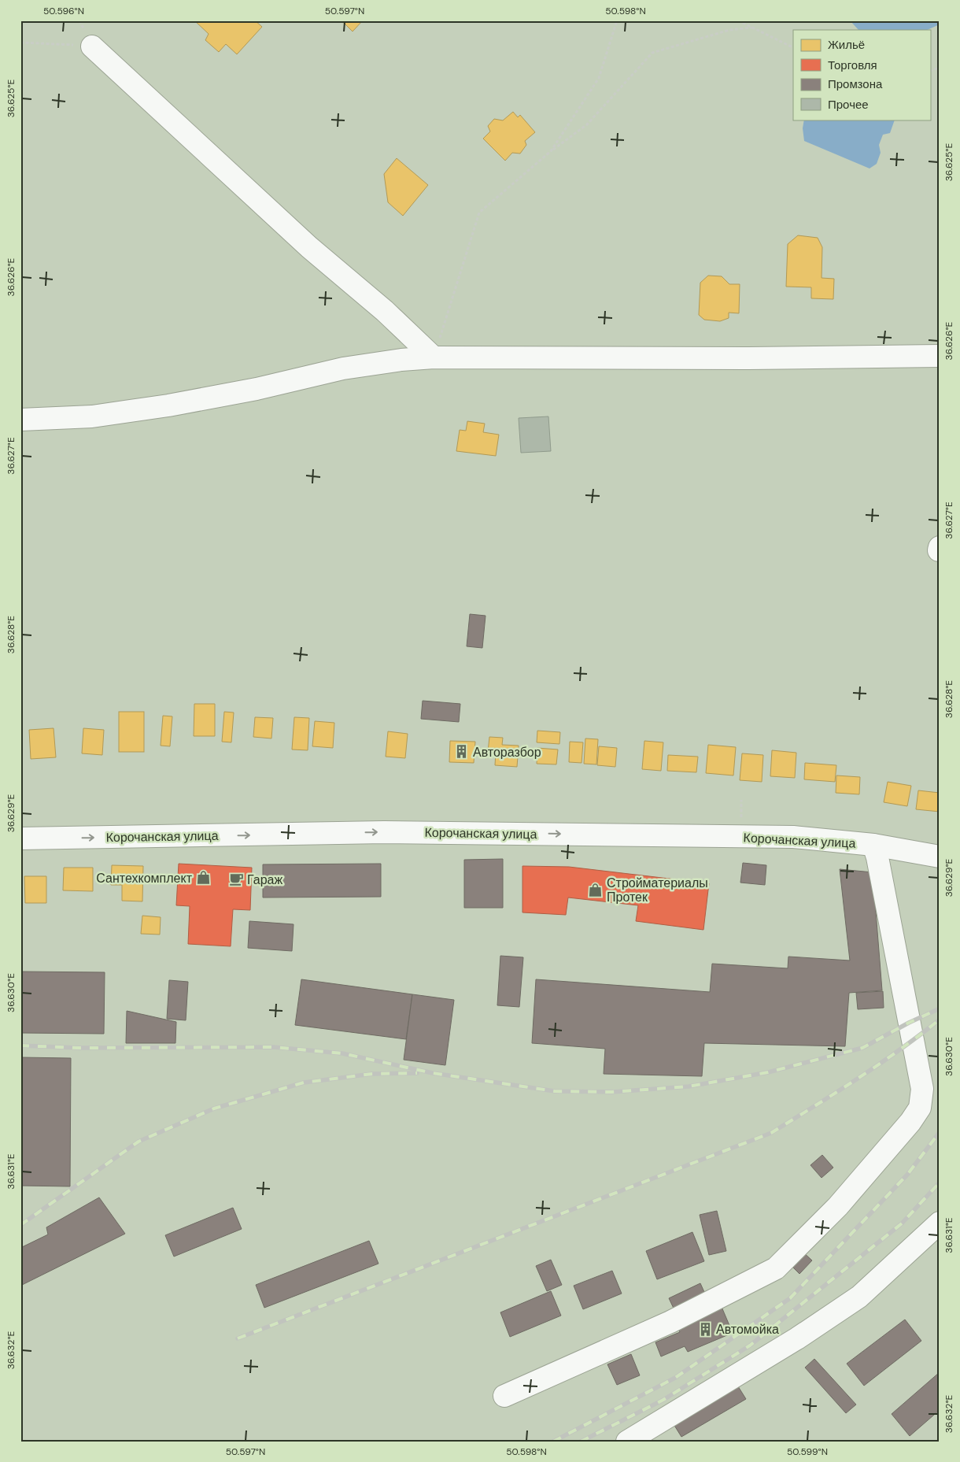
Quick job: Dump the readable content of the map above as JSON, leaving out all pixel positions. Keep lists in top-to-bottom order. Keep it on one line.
{"streets":{"main road":["Корочанская улица"]},"places":{"building":["Авторазбор","Автомойка"],"shop":["Сантехкомплект","Стройматериалы Протек"],"cafe":["Гараж"]},"legend":["Жильё","Торговля","Промзона","Прочее"],"coordinates":["50.596°N","50.597°N","50.598°N","36.625°E","36.626°E","36.627°E","36.628°E","36.629°E","36.630°E","36.631°E","36.632°E","50.599°N"]}
